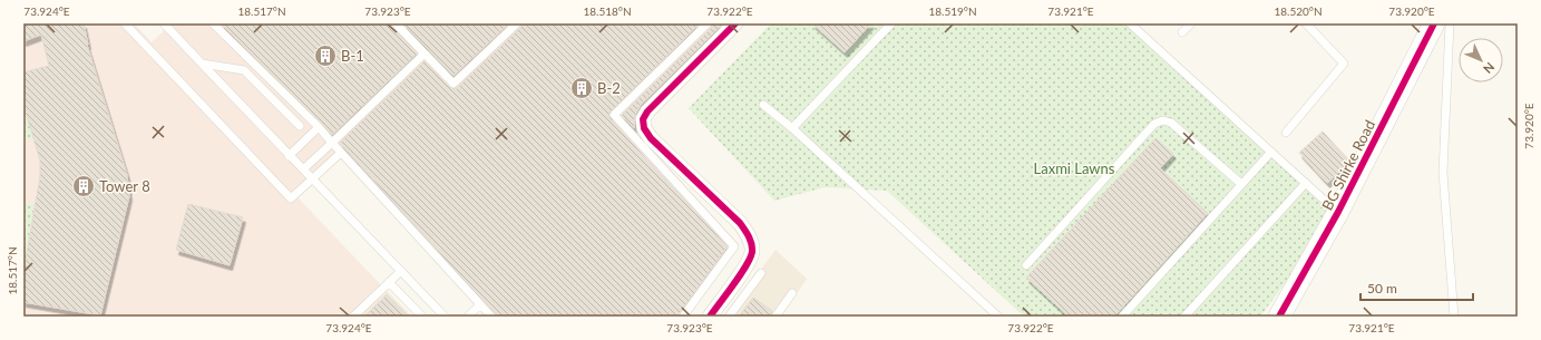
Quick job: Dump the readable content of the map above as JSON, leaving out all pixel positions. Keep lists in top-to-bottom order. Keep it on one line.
{"streets":{"street":["BG Shirke Road"]},"parks":["Laxmi Lawns"],"places":{"building":["B-1","B-2","Tower 8"]},"scale_bar":"50 m","north":"bottom right","coordinates":["73.924°E","18.517°N","73.923°E","18.518°N","73.922°E","18.519°N","73.921°E","18.520°N","73.920°E"]}
